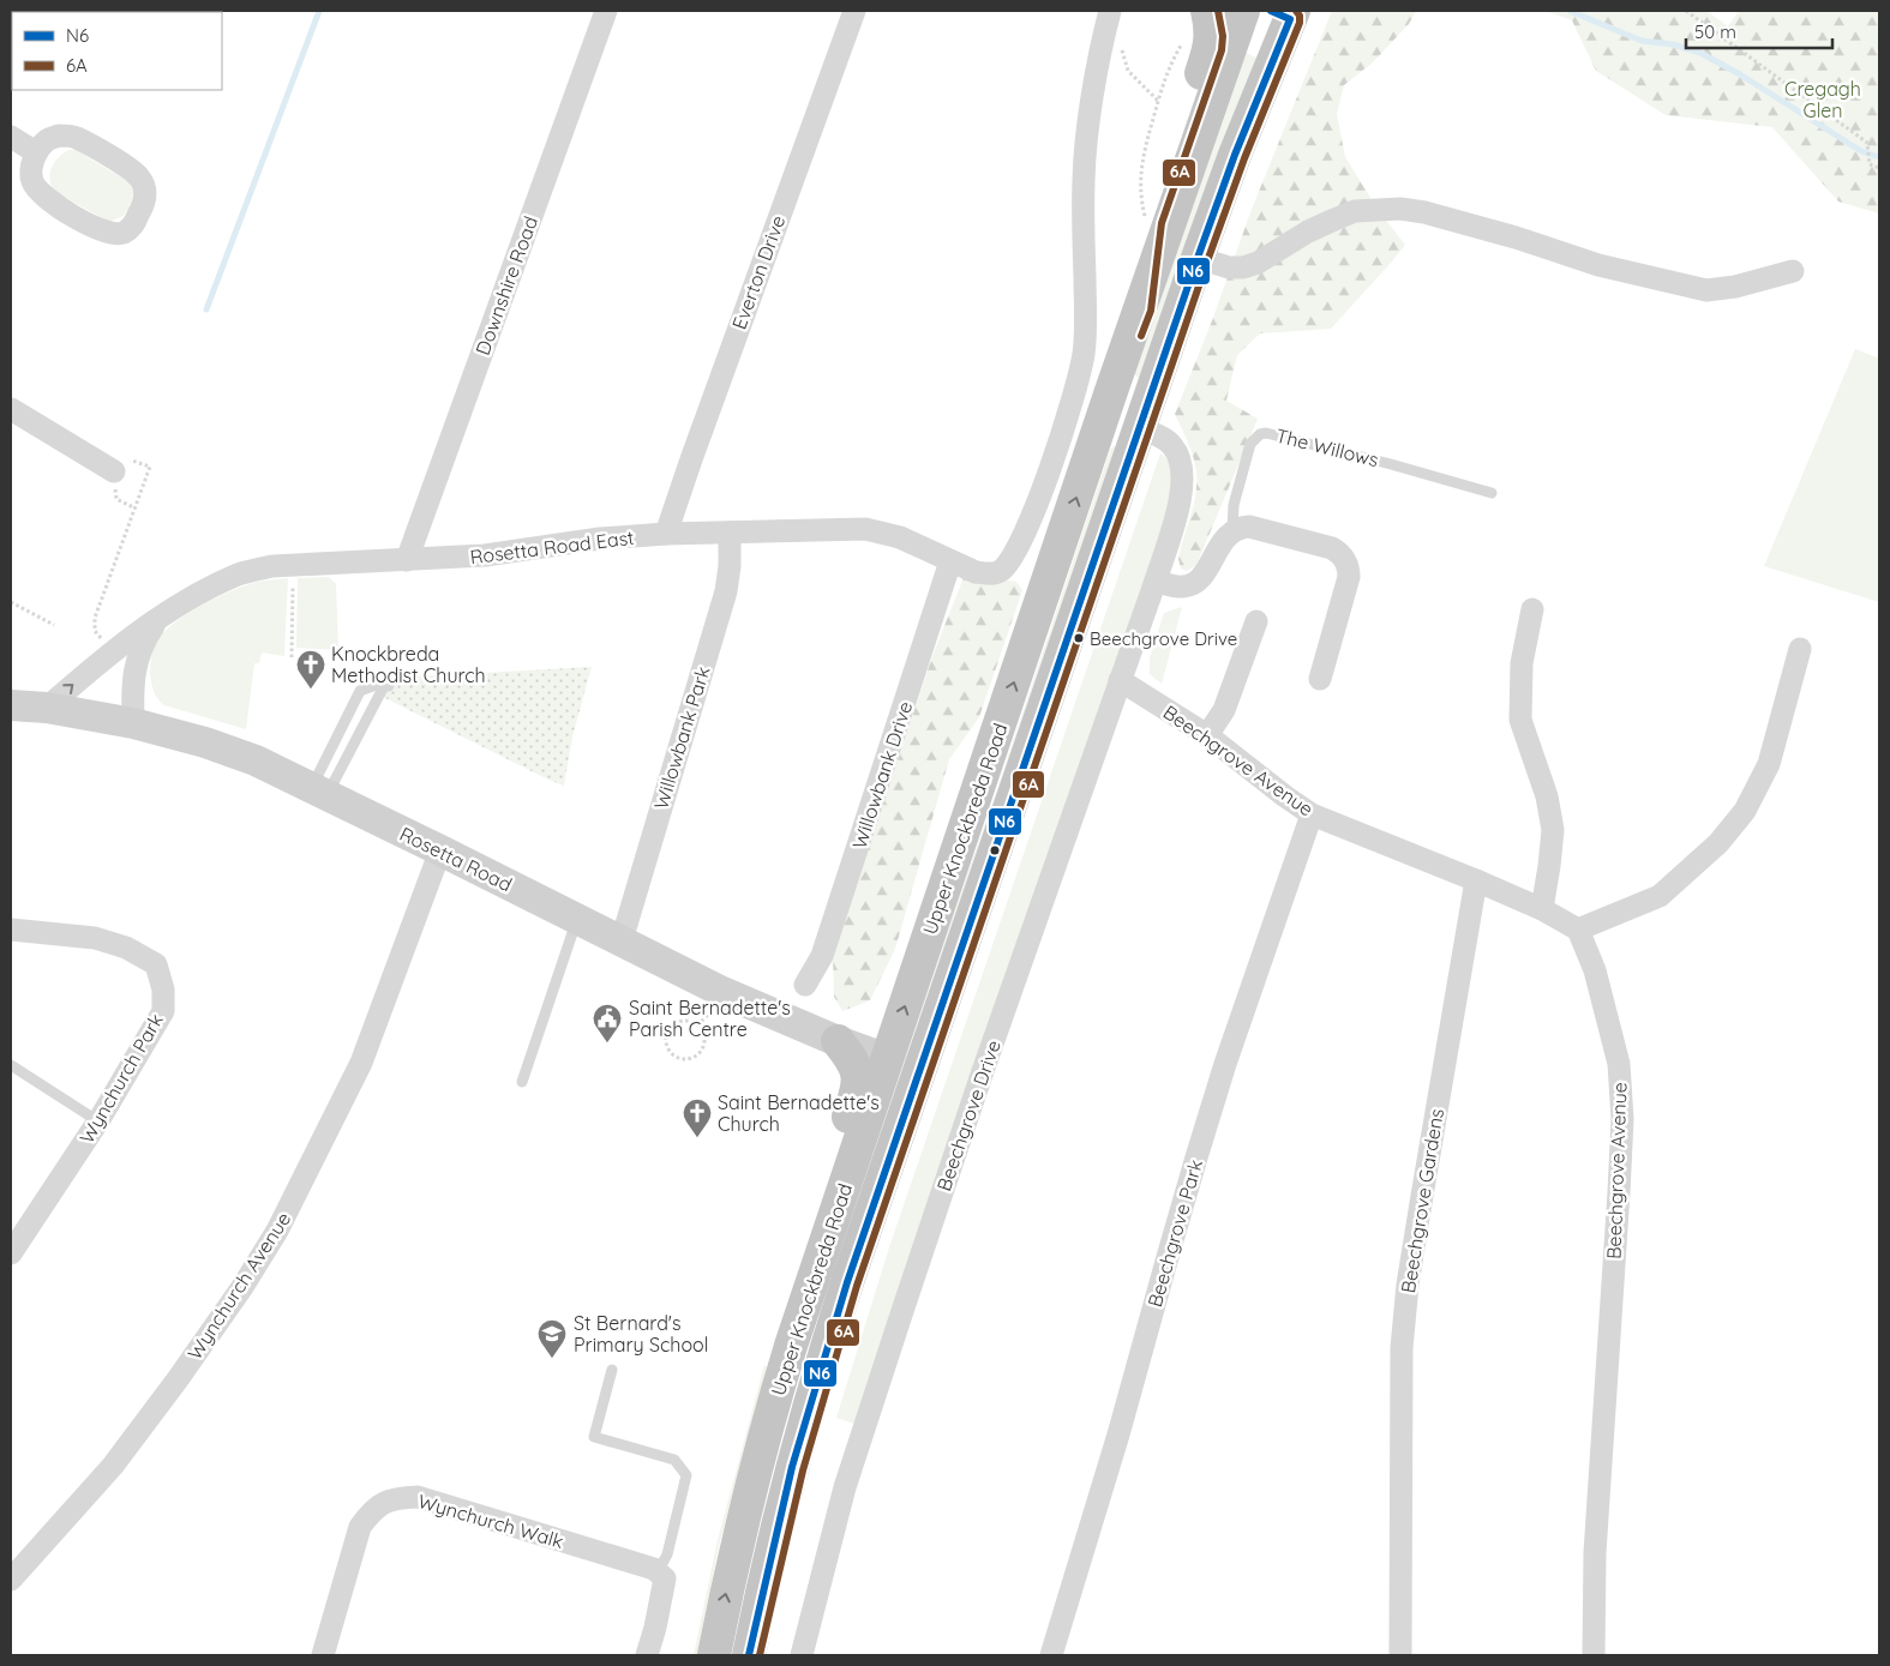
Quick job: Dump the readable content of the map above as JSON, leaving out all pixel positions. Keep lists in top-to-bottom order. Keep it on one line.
{"streets":{"highway":["Upper Knockbreda Road"],"street":["Everton Drive","Downshire Road","Rosetta Road East","Willowbank Park","Beechgrove Avenue","Willowbank Drive","Rosetta Road","Wynchurch Park","Beechgrove Drive","Beechgrove Gardens","Beechgrove Park","Wynchurch Avenue","Wynchurch Walk"],"lane":["The Willows"]},"crossings":[["Everton Drive","Rosetta Road East"],["Downshire Road","Rosetta Road East"],["Rosetta Road East","Willowbank Park"],["Rosetta Road East","Willowbank Drive"],["Rosetta Road East","Rosetta Road"],["Willowbank Park","Rosetta Road"],["Beechgrove Avenue","Beechgrove Drive"],["Beechgrove Avenue","Beechgrove Gardens"],["Beechgrove Avenue","Beechgrove Park"],["Upper Knockbreda Road","Rosetta Road"],["Upper Knockbreda Road","Beechgrove Drive"],["Rosetta Road","Wynchurch Avenue"]],"parks":["Cregagh Glen"],"places":{"other":["Beechgrove Drive"],"church":["Knockbreda Methodist Church","Saint Bernadette's Church"],"public building":["Saint Bernadette's Parish Centre"],"school or university":["St Bernard's Primary School"]},"lines":["transit line N6","transit line 6A"],"legend":["N6","6A"],"scale_bar":"50 m"}
